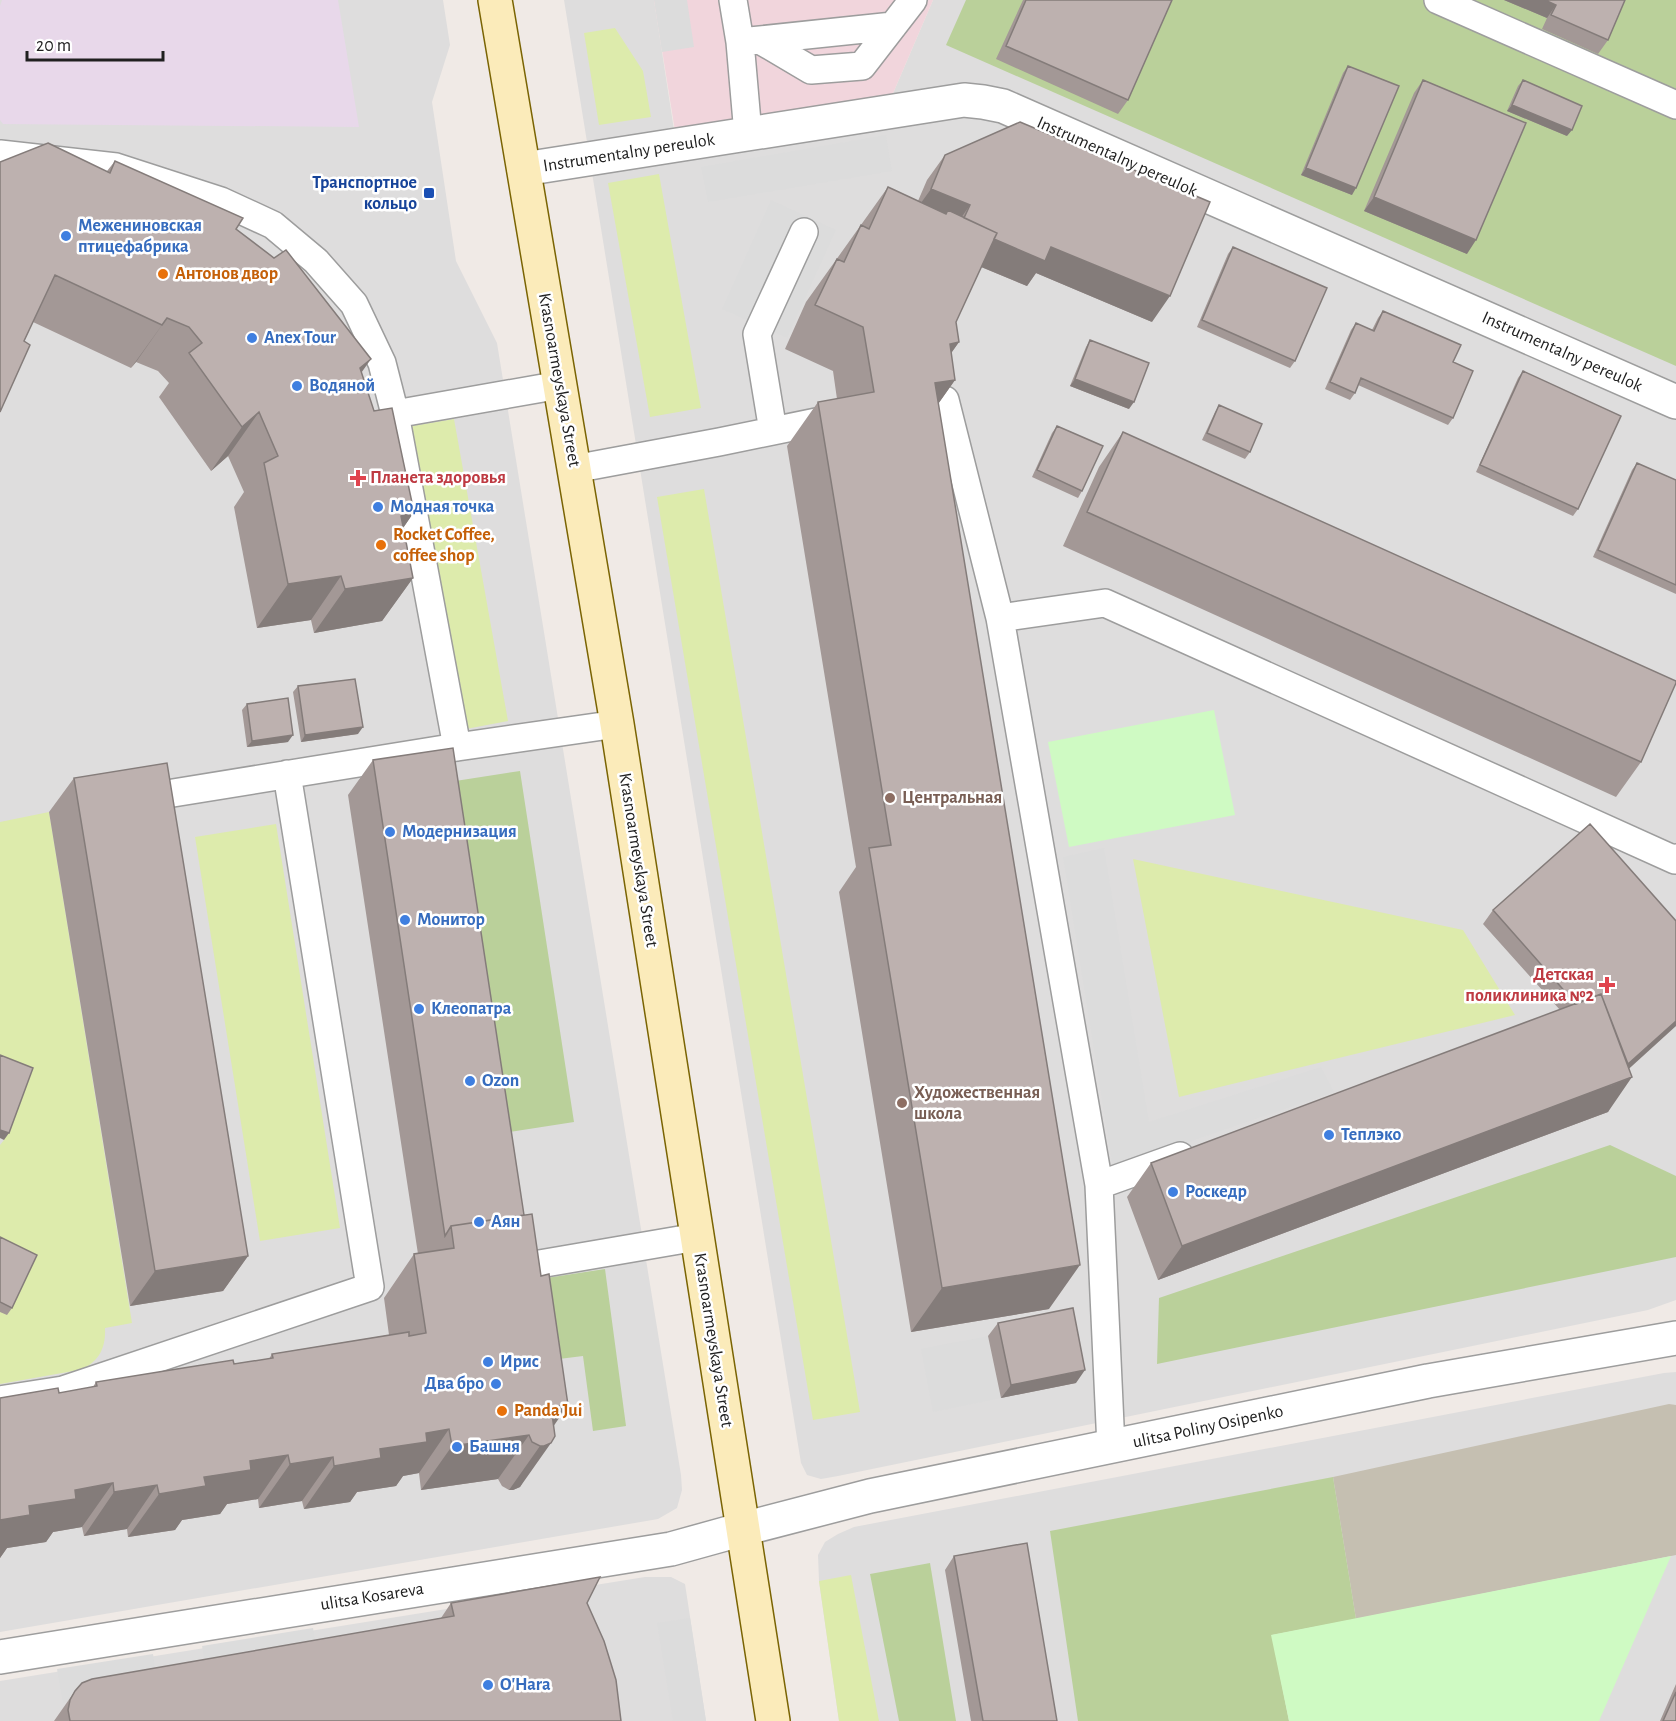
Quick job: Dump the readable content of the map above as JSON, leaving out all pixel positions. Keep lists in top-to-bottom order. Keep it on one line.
{"streets":{"main road":["Krasnoarmeyskaya Street"],"street":["Instrumentalny pereulok","ulitsa Poliny Osipenko","ulitsa Kosareva"]},"crossings":[["Instrumentalny pereulok","Krasnoarmeyskaya Street"],["Krasnoarmeyskaya Street","ulitsa Poliny Osipenko"],["Krasnoarmeyskaya Street","ulitsa Kosareva"],["ulitsa Poliny Osipenko","ulitsa Kosareva"]],"places":{"transit":["Транспортное кольцо"],"other":["Межениновская птицефабрика","Антонов двор","Anex Tour","Водяной","Модная точка","Rocket Coffee, coffee shop","Центральная","Модернизация","Монитор","Клеопатра","Ozon","Художественная школа","Теплэко","Роскедр","Аян","Ирис","Два бро","Panda Jui","Башня","O'Hara"],"health":["Планета здоровья","Детская поликлиника №2"]},"scale_bar":"20 m"}
